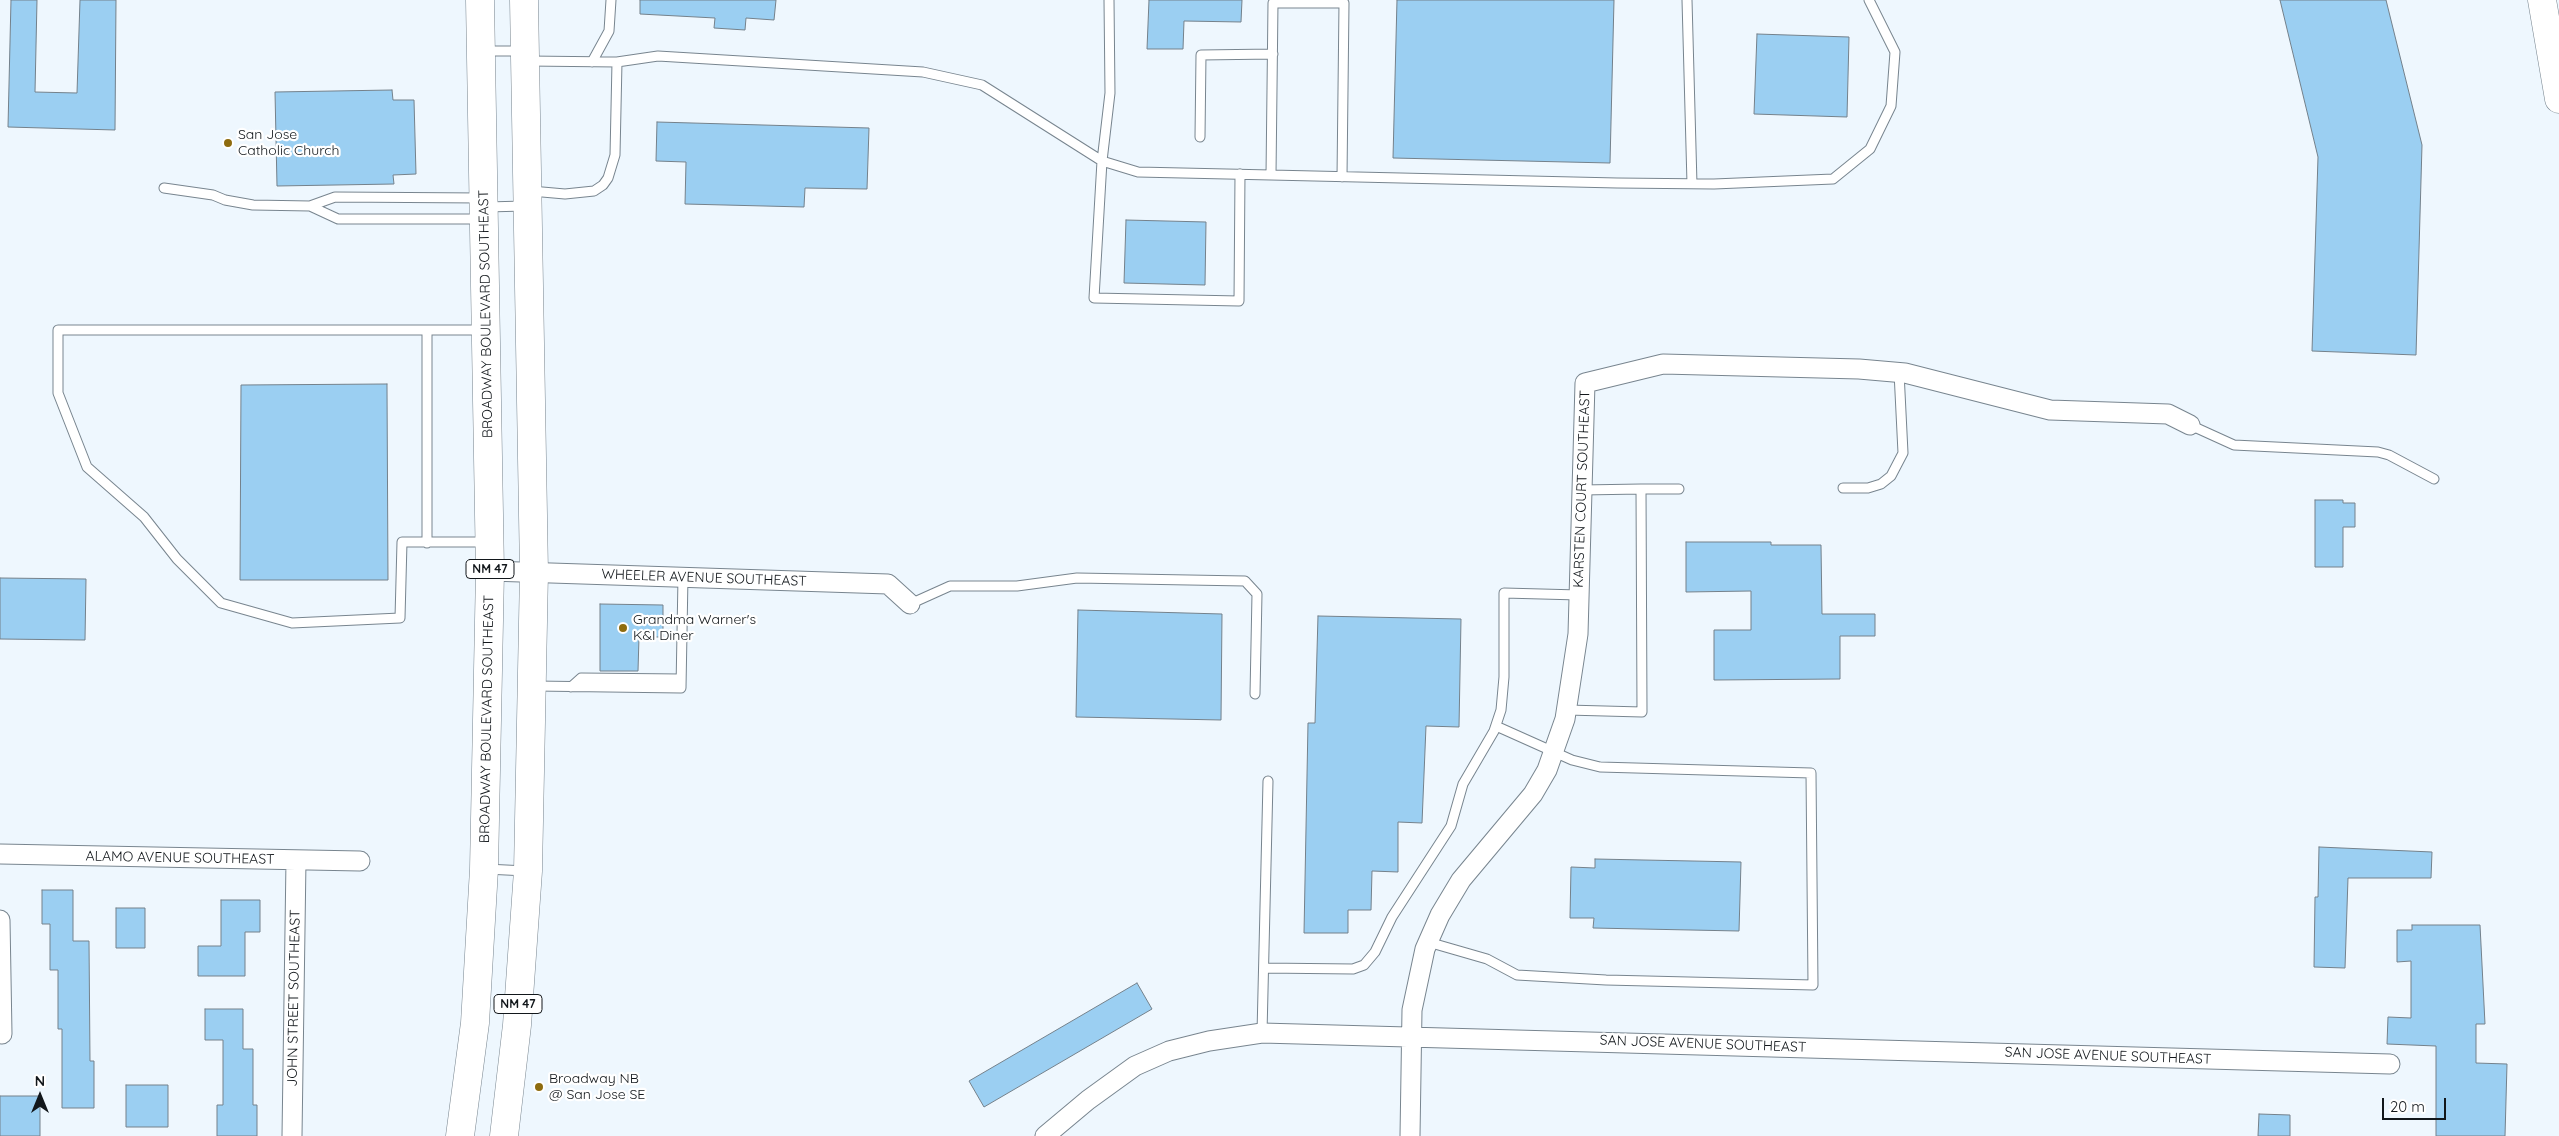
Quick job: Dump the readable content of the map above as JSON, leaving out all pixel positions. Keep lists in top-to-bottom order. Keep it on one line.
{"streets":{"main road":["BROADWAY BOULEVARD SOUTHEAST","NM 47"],"street":["KARSTEN COURT SOUTHEAST","WHEELER AVENUE SOUTHEAST","ALAMO AVENUE SOUTHEAST","JOHN STREET SOUTHEAST","SAN JOSE AVENUE SOUTHEAST"]},"crossings":[["BROADWAY BOULEVARD SOUTHEAST","WHEELER AVENUE SOUTHEAST"],["KARSTEN COURT SOUTHEAST","SAN JOSE AVENUE SOUTHEAST"],["NM 47","WHEELER AVENUE SOUTHEAST"],["ALAMO AVENUE SOUTHEAST","JOHN STREET SOUTHEAST"]],"places":["San Jose Catholic Church","Grandma Warner's K&I Diner","Broadway NB @ San Jose SE"],"scale_bar":"20 m","north":"top"}
